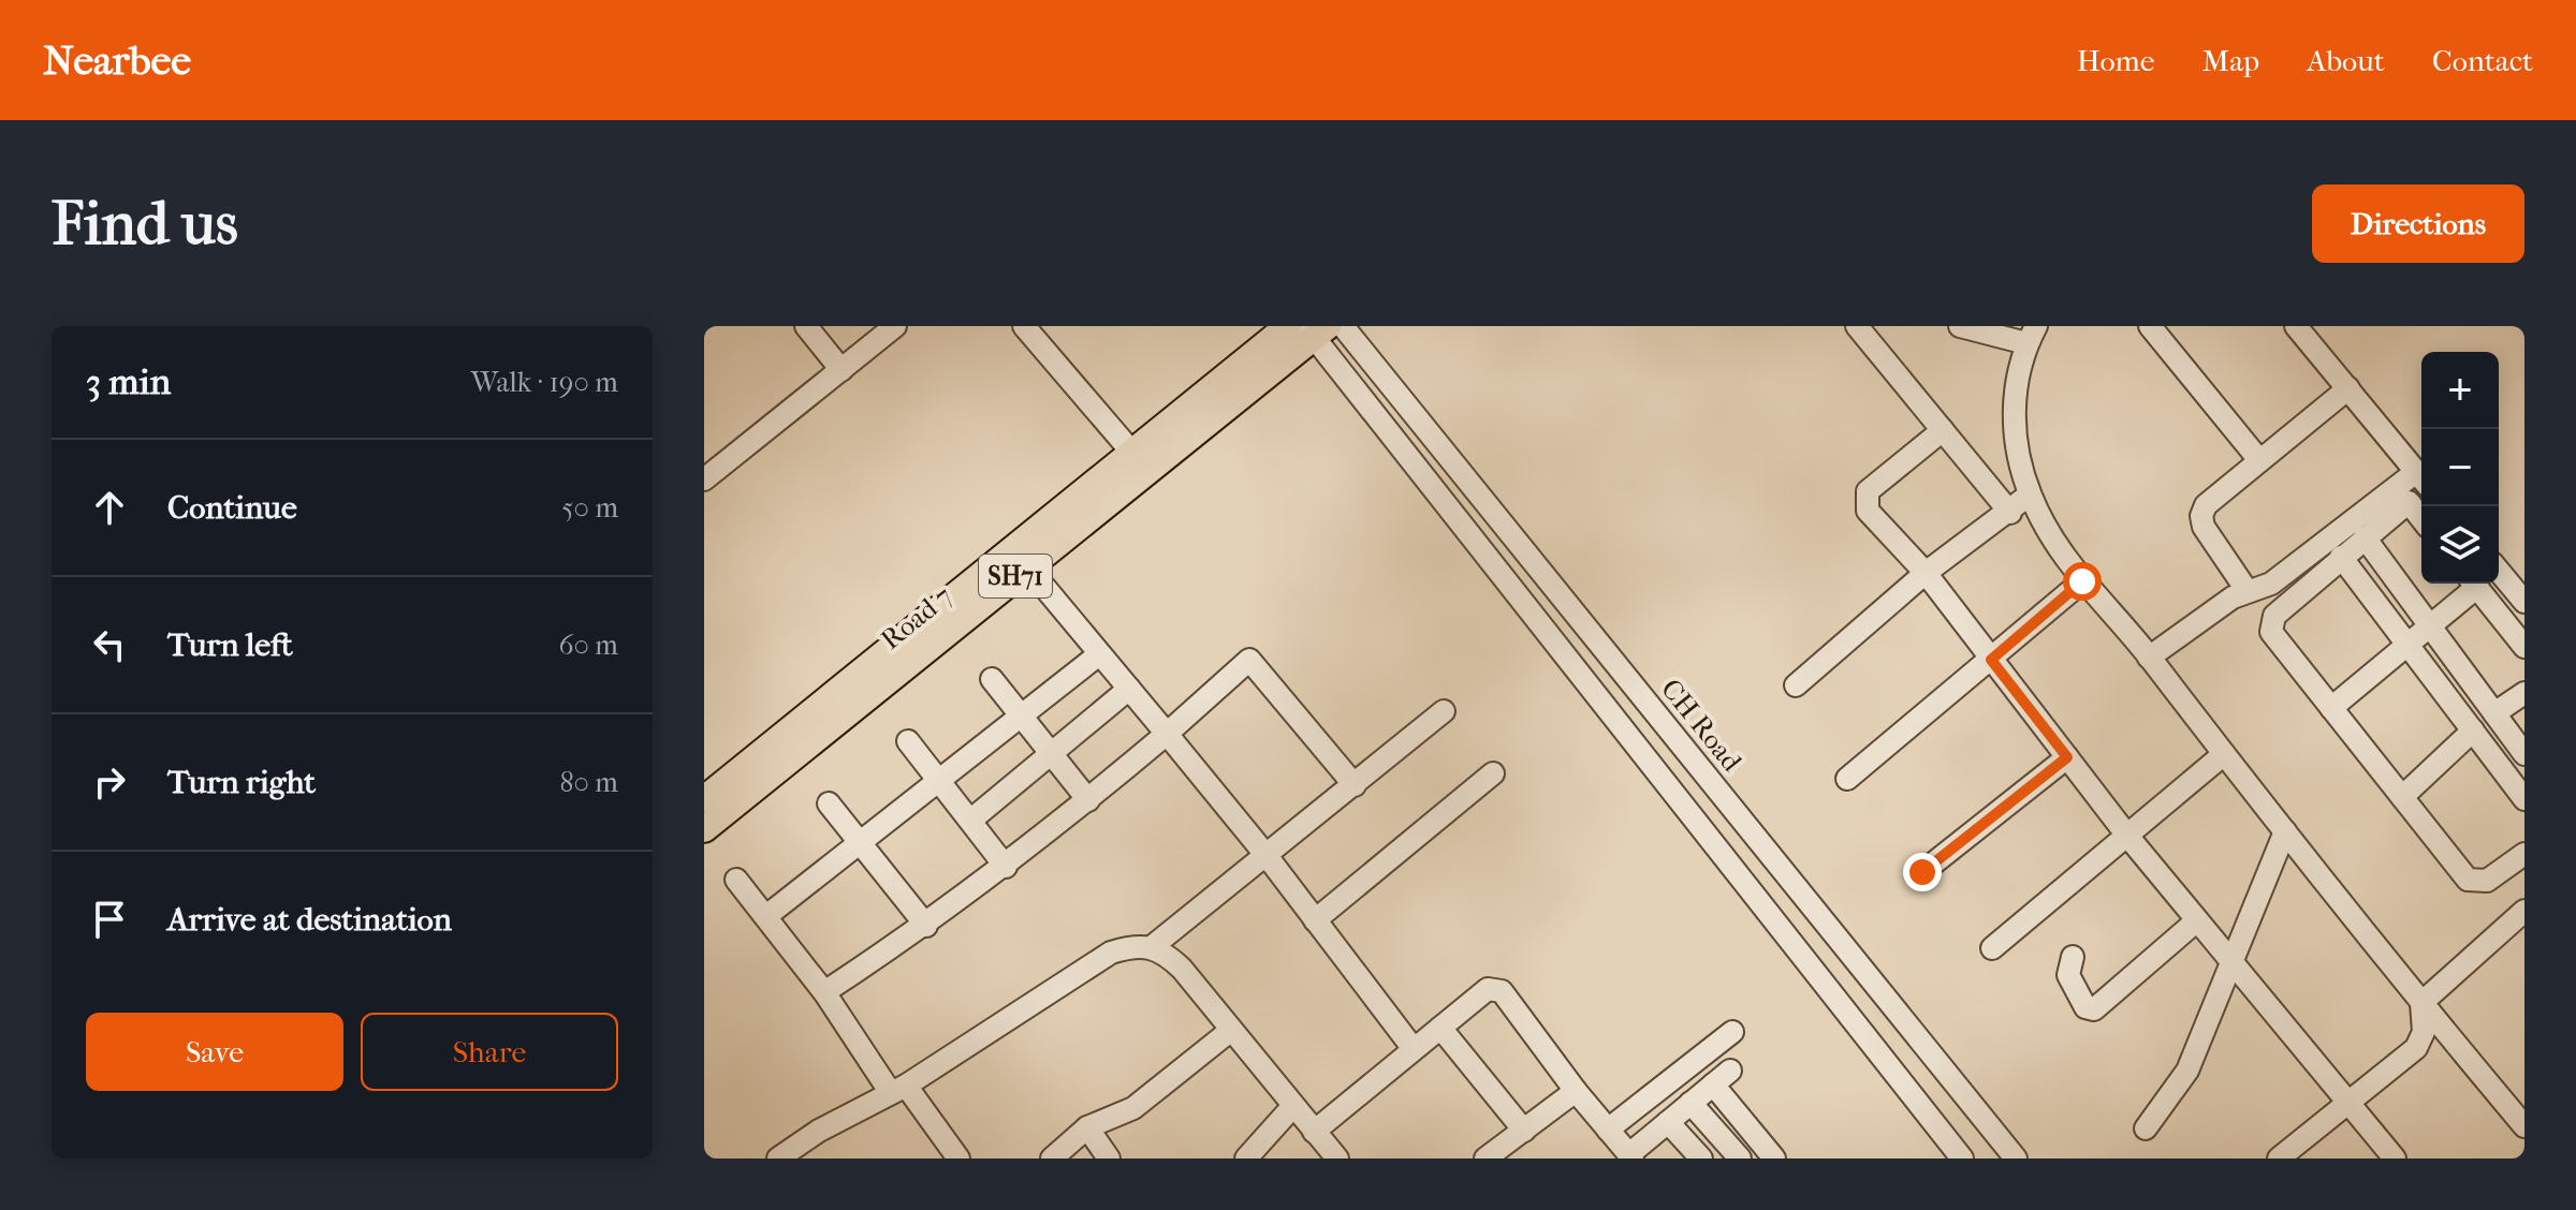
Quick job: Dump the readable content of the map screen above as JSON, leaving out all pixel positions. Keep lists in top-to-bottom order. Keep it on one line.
{"streets":{"main road":["SH71","Road 7"],"street":["CH Road"]},"page":{"header":"Nearbee","nav":["Home","Map","About","Contact"],"buttons":["Directions",["Save","Share"]],"title":"Find us","heading":["3 min","Walk · 190 m"],"map_buttons":["+","−"],"list":[["Continue","50 m"],["Turn left","60 m"],["Turn right","80 m"],"Arrive at destination"]}}
